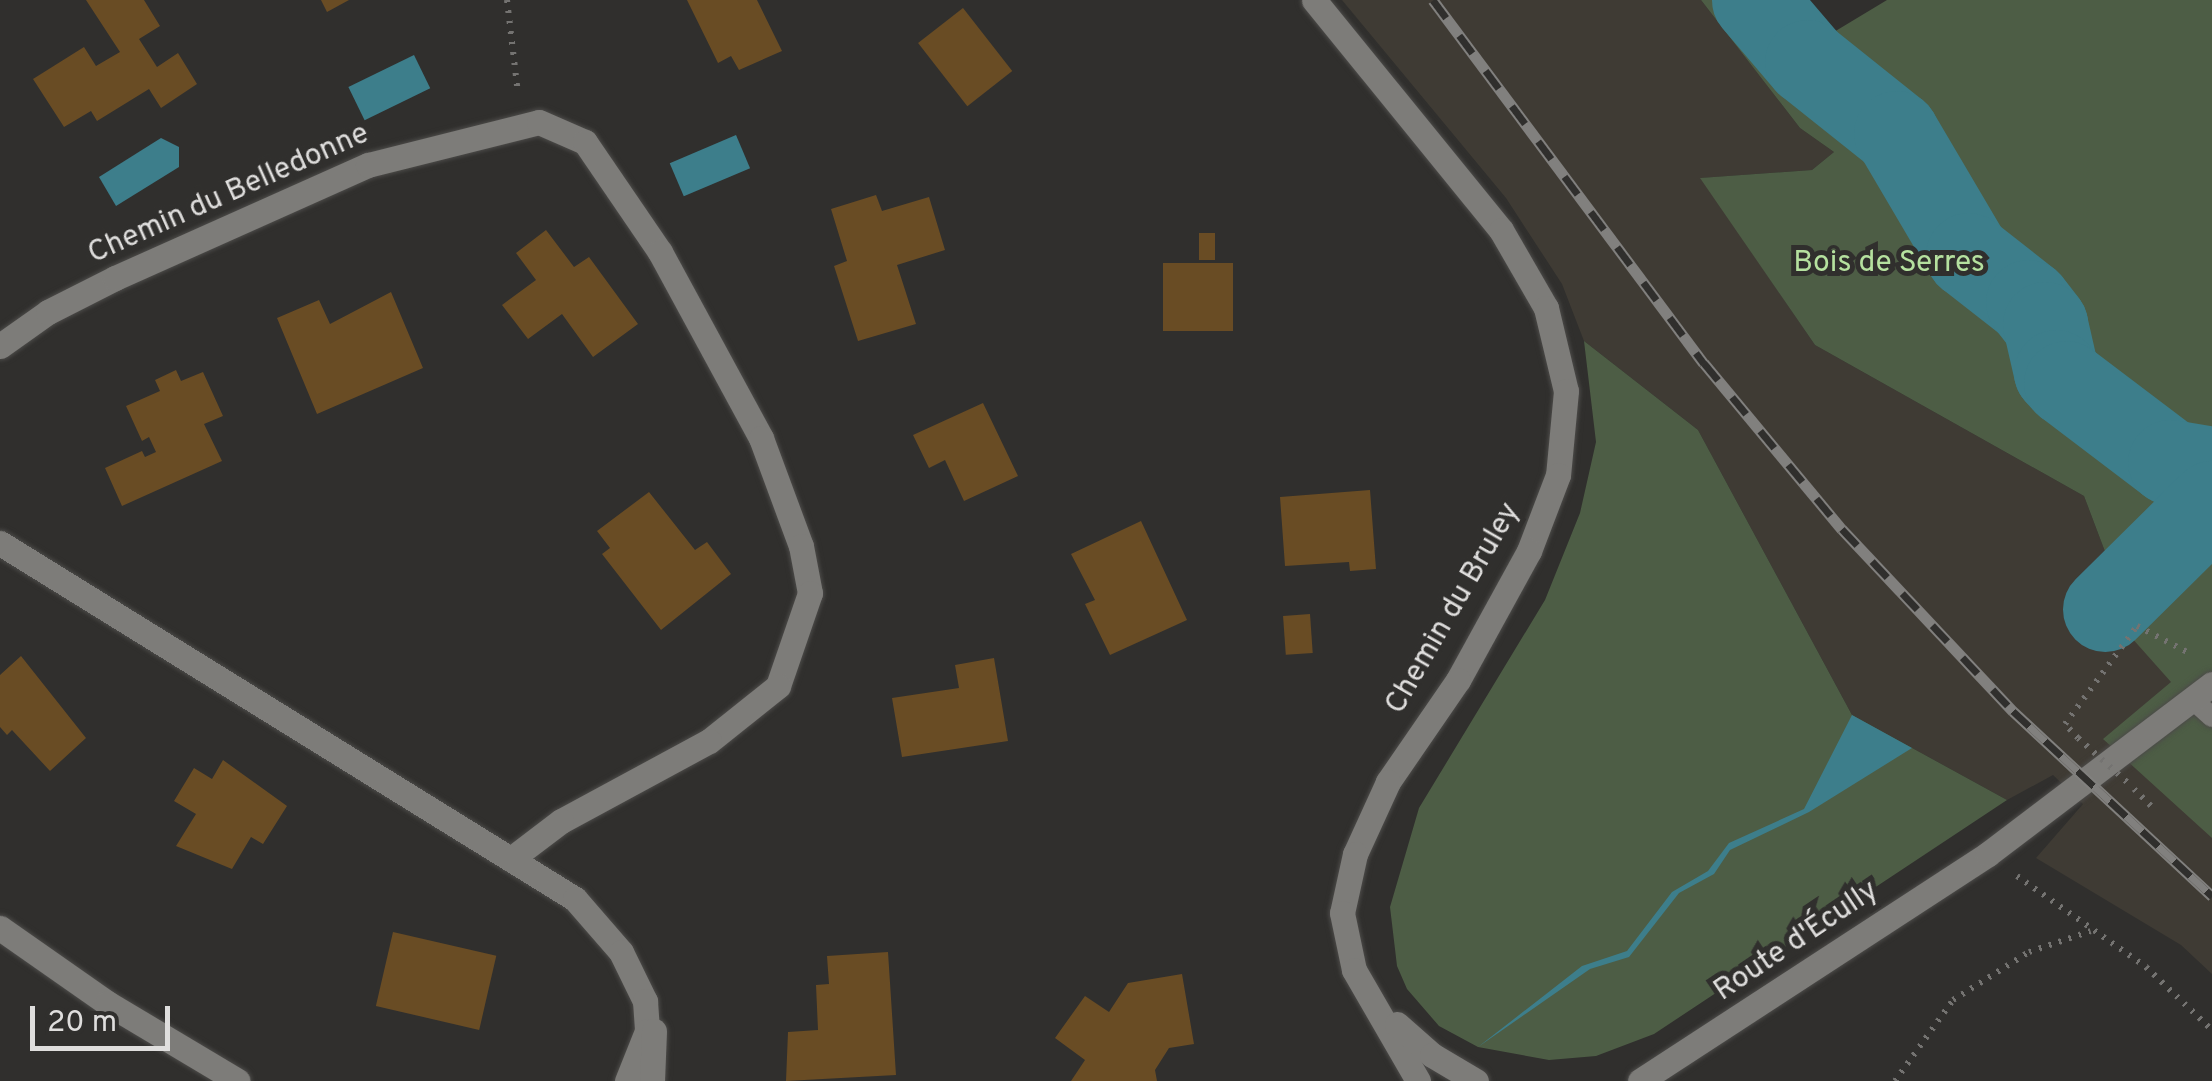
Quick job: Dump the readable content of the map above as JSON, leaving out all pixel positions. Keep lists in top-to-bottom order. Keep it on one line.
{"streets":{"street":["Chemin du Belledonne","Chemin du Bruley","Route d'Écully"]},"parks":["Bois de Serres"],"scale_bar":"20 m"}
